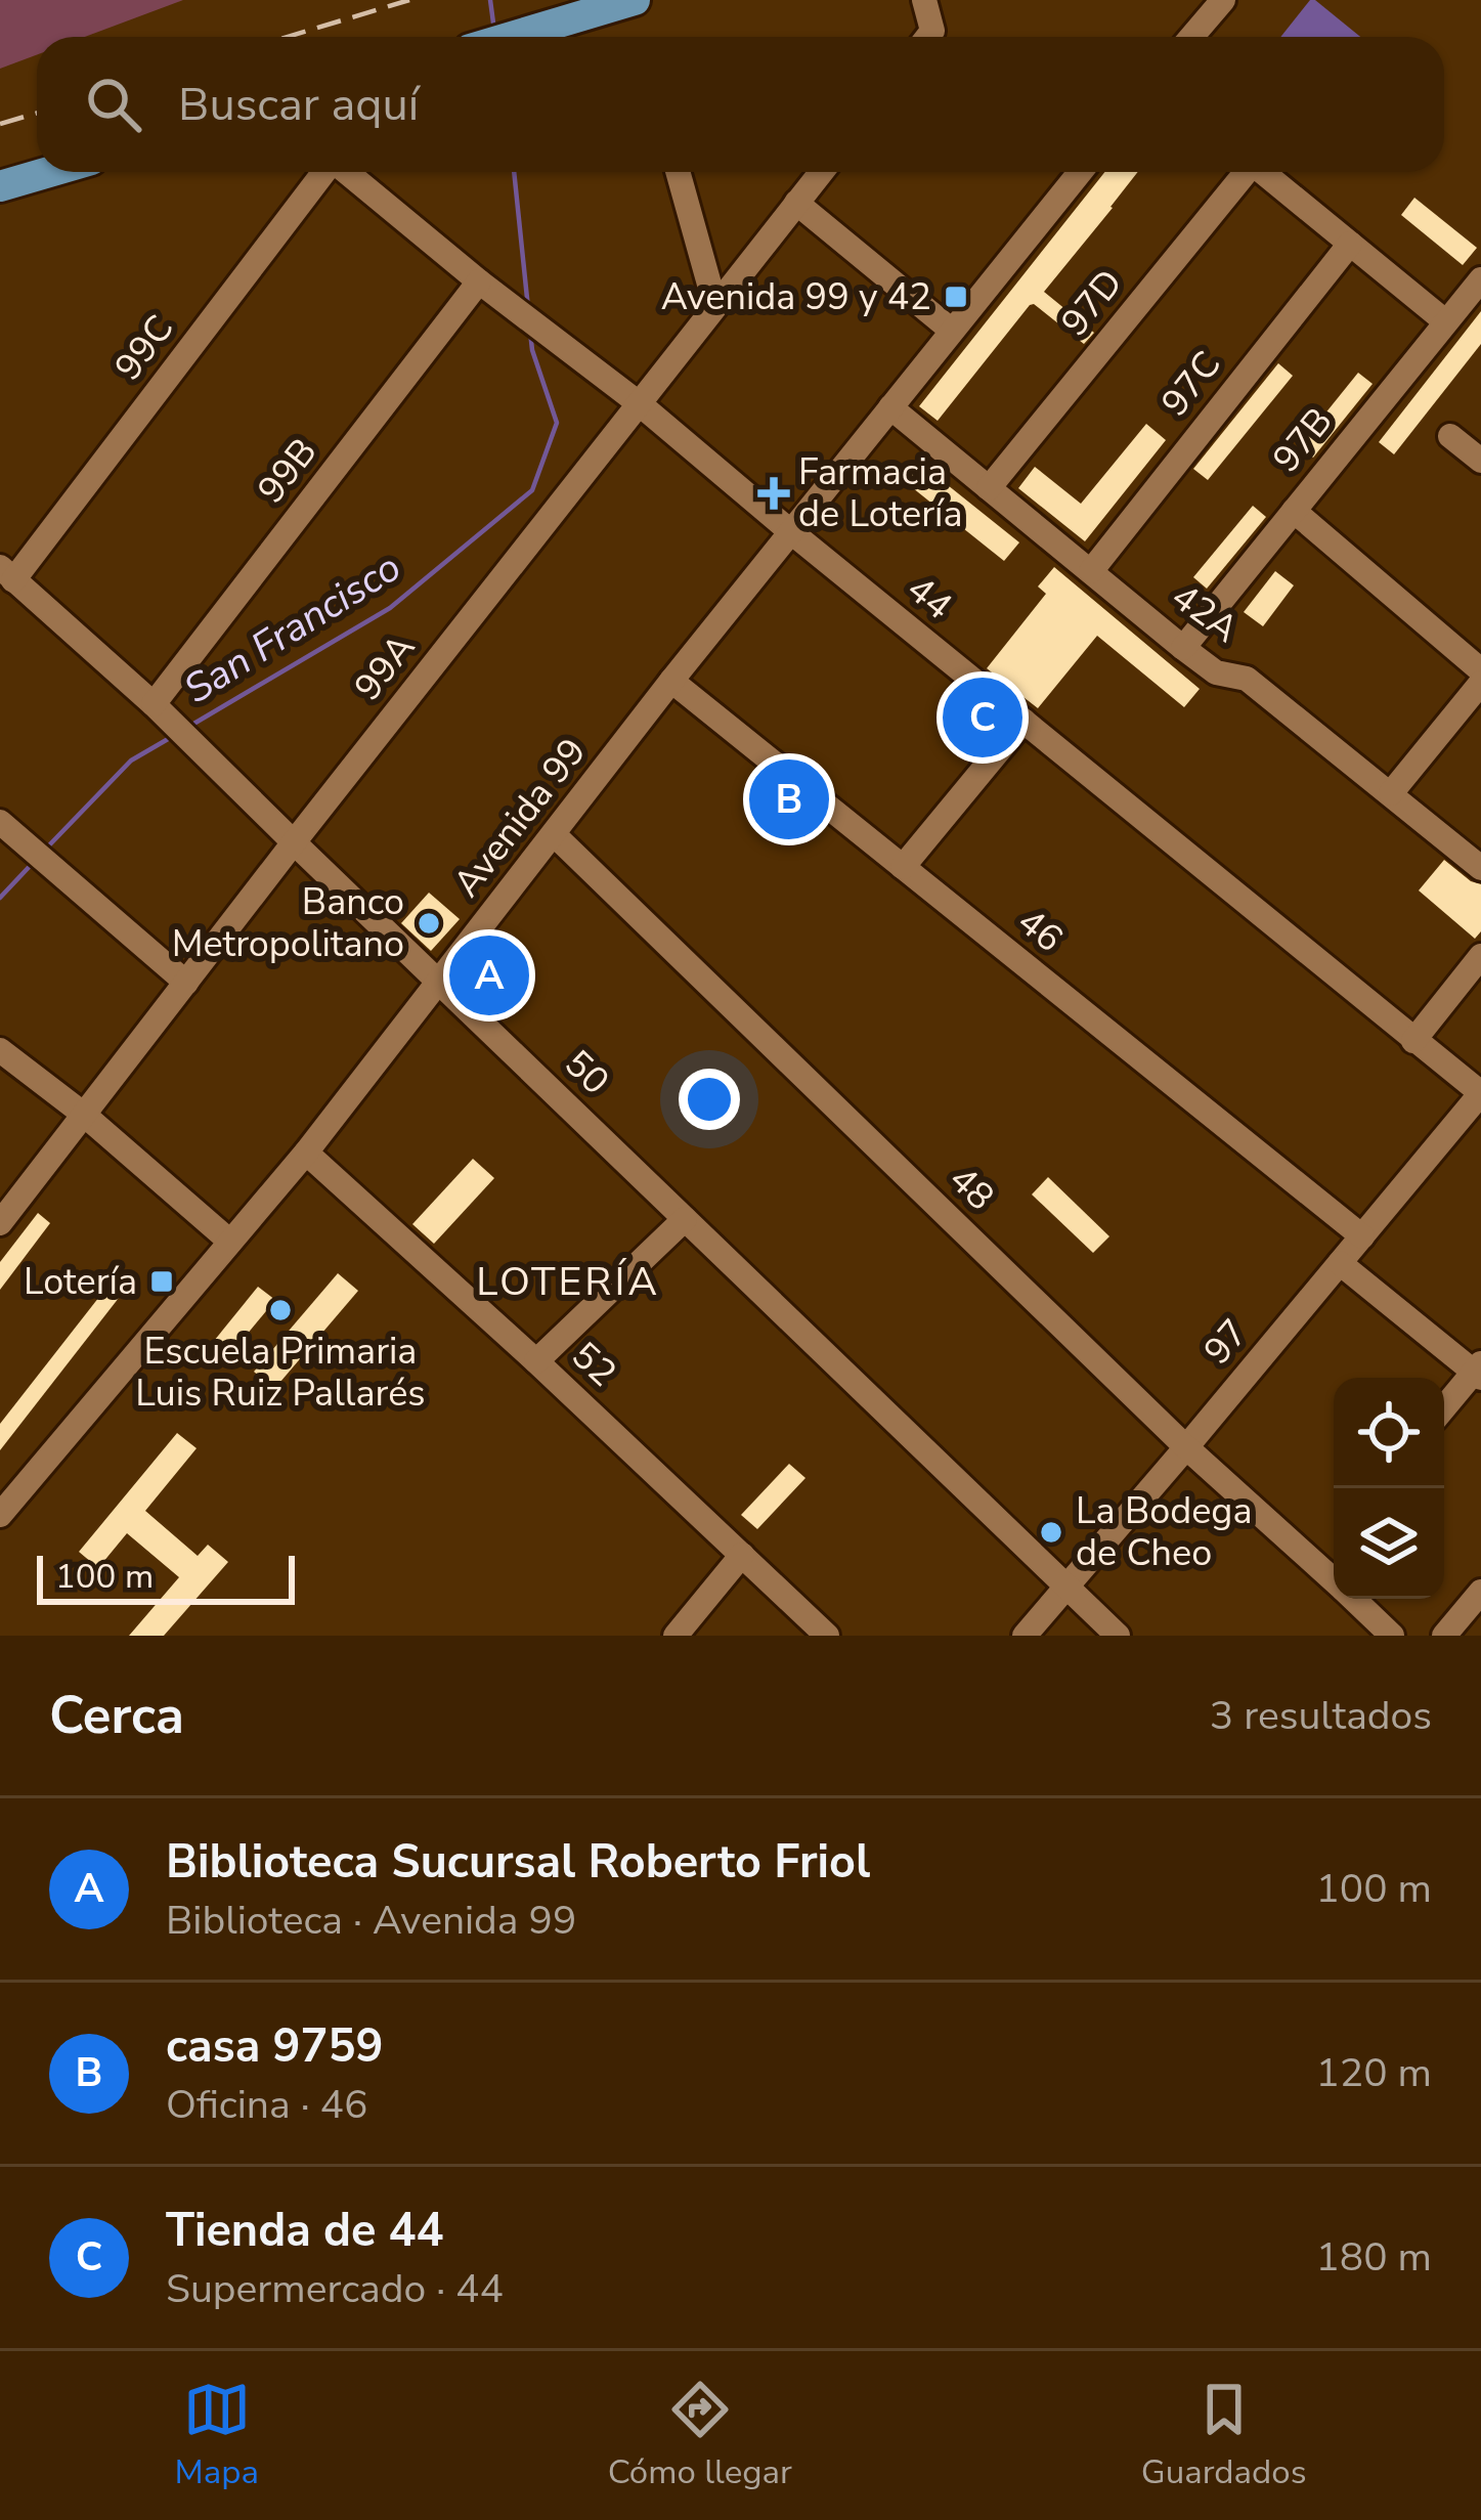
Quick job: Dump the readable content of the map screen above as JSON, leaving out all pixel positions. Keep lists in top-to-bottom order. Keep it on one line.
{"streets":{"street":["97D","99C","97C","97B","99B","44","42A","99A","Avenida 99","46","50","48","97","52"]},"crossings":[["97D","42A"],["99C","50"],["97C","42A"],["97B","42A"],["99B","44"],["99B","50"],["44","99A"],["44","Avenida 99"],["44","97"],["42A","Avenida 99"],["99A","50"],["Avenida 99","46"],["Avenida 99","50"],["Avenida 99","48"],["Avenida 99","52"],["46","97"],["50","97"],["48","97"]],"districts":["LOTERÍA"],"water":["San Francisco"],"places":{"transit":["Avenida 99 y 42","Lotería"],"health":["Farmacia de Lotería"],"other":["Banco Metropolitano","Escuela Primaria Luis Ruiz Pallarés","La Bodega de Cheo"]},"scale_bar":"100 m","page":{"search":"Buscar aquí","pins":["C","B","A"],"scale":"100 m","heading":["Cerca","3 resultados"],"list":[{"mark":"A","name":"Biblioteca Sucursal Roberto Friol","note":"Biblioteca · Avenida 99","value":"100 m"},{"mark":"B","name":"casa 9759","note":"Oficina · 46","value":"120 m"},{"mark":"C","name":"Tienda de 44","note":"Supermercado · 44","value":"180 m"}],"nav":["Mapa","Cómo llegar","Guardados"]}}
